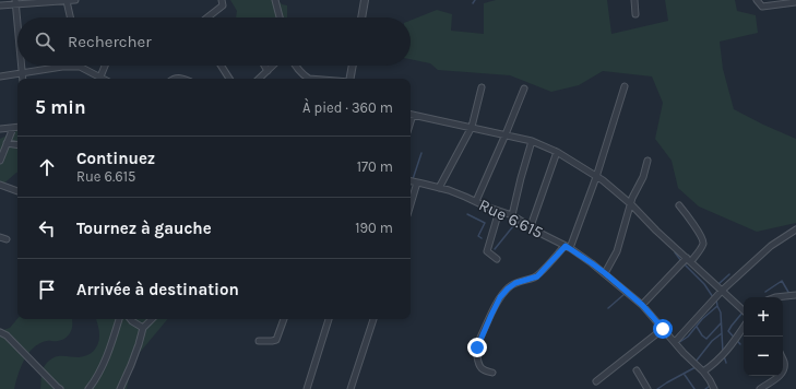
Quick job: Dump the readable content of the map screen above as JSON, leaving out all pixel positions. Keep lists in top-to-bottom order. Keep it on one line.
{"streets":{"street":["Rue 6.615"]},"page":{"search":"Rechercher","heading":["5 min","À pied · 360 m"],"list":[["Continuez","Rue 6.615","170 m"],["Tournez à gauche","190 m"],"Arrivée à destination"],"map_buttons":["+","−"]}}
